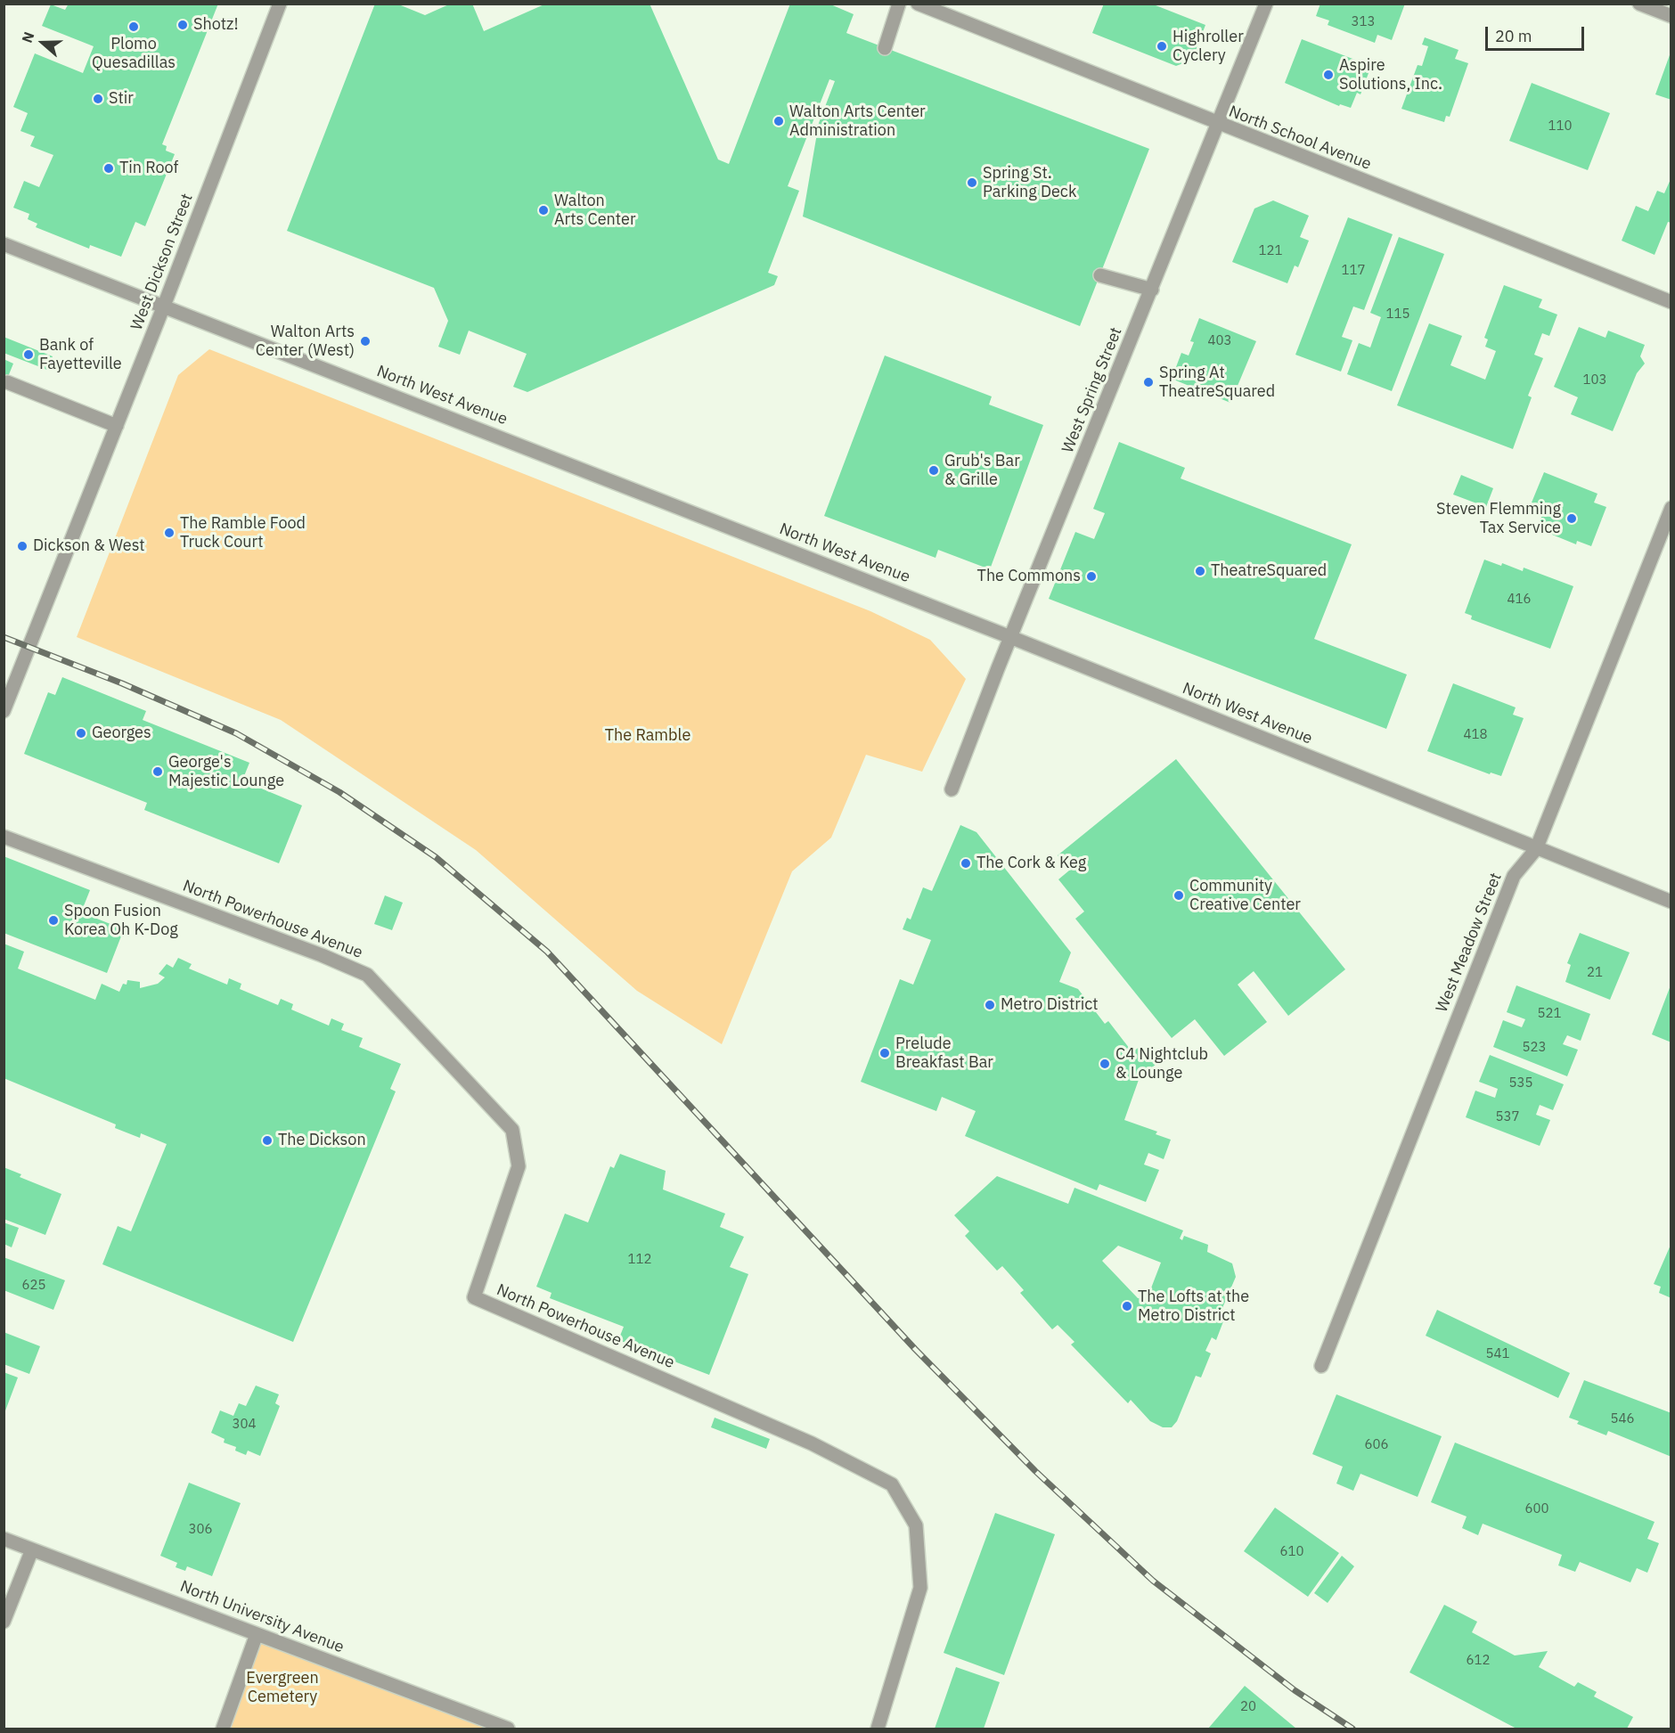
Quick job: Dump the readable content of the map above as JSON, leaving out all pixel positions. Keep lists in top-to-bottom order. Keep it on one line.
{"streets":{"street":["North School Avenue","West Dickson Street","West Spring Street","North West Avenue","North Powerhouse Avenue","West Meadow Street","North University Avenue"]},"crossings":[["North School Avenue","West Spring Street"],["West Dickson Street","North West Avenue"],["West Spring Street","North West Avenue"],["North West Avenue","West Meadow Street"]],"parks":["The Ramble","Evergreen Cemetery"],"places":["Shotz!","Plomo Quesadillas","Highroller Cyclery","Aspire Solutions, Inc.","Stir","Walton Arts Center Administration","Tin Roof","Spring St. Parking Deck","Walton Arts Center","Walton Arts Center (West)","Bank of Fayetteville","Spring At TheatreSquared","Grub's Bar & Grille","Steven Flemming Tax Service","The Ramble Food Truck Court","Dickson & West","TheatreSquared","The Commons","Georges","George's Majestic Lounge","The Cork & Keg","Community Creative Center","Spoon Fusion Korea Oh K-Dog","Metro District","Prelude Breakfast Bar","C4 Nightclub & Lounge","The Dickson","The Lofts at the Metro District"],"house_numbers":["313","110","121","117","115","403","103","416","418","21","521","523","535","537","112","625","541","546","304","606","600","306","610","612","20"],"scale_bar":"20 m","north":"left"}
